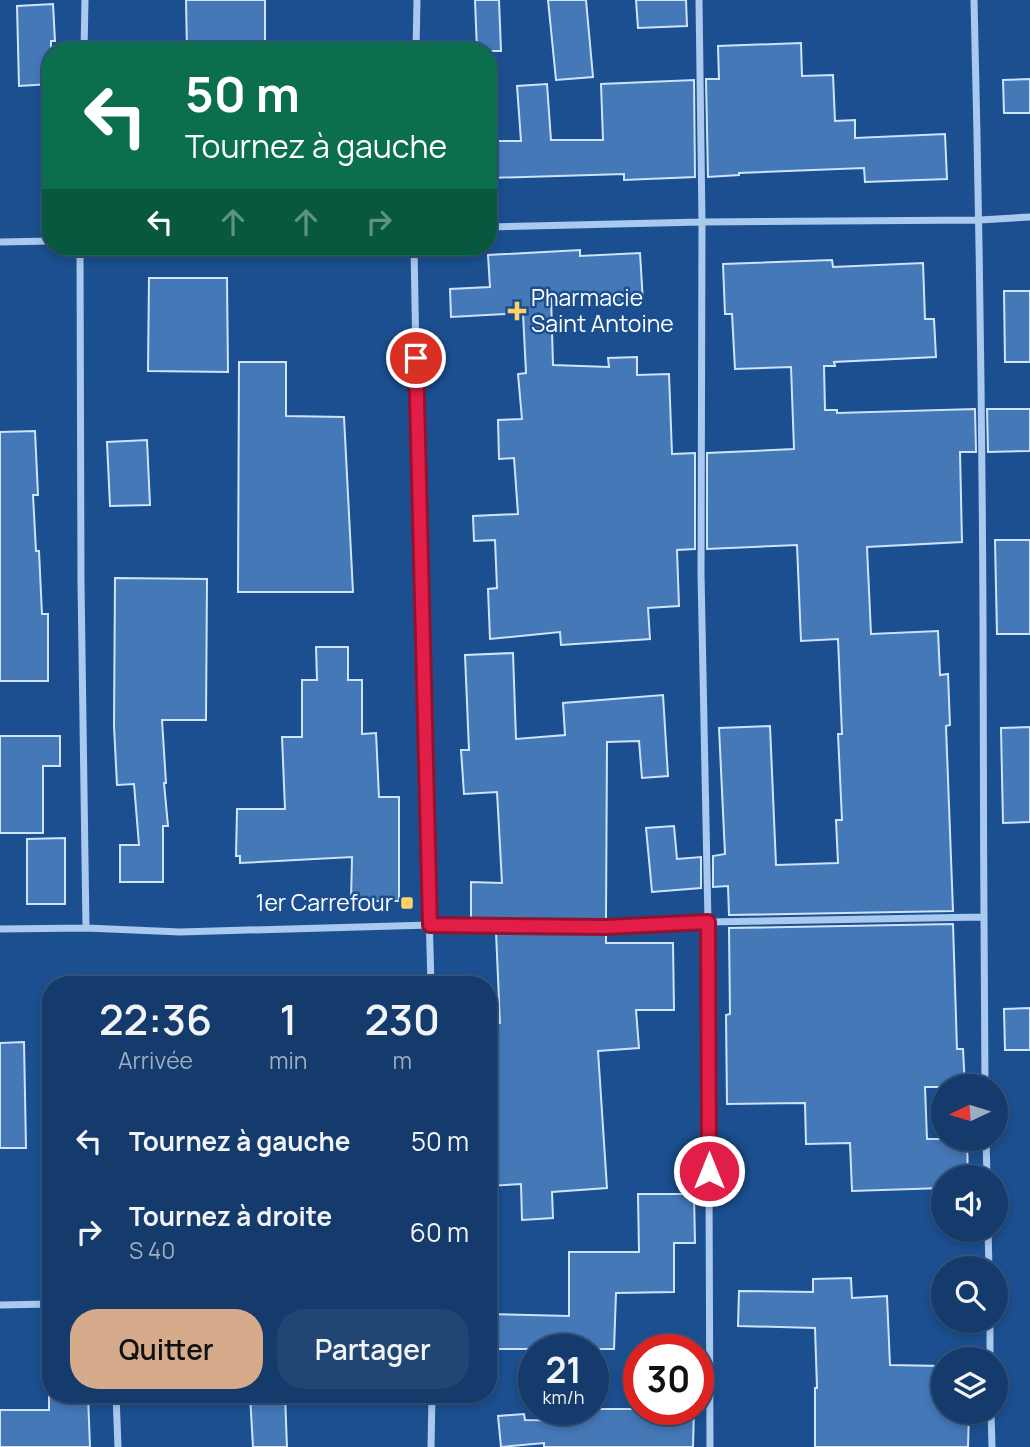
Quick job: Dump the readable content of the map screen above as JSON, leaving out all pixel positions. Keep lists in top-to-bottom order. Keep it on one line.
{"places":{"health":["Pharmacie Saint Antoine"],"transit":["1er Carrefour"]},"north":"left","page":{"turn":["50 m","Tournez à gauche"],"eta":["22:36","Arrivée","1","min","230","m"],"list":[{"name":"Tournez à gauche","value":"50 m"},{"name":"Tournez à droite","note":"S 40","value":"60 m"}],"buttons":["Quitter","Partager"],"speed":"21 km/h","limit":"30"}}
